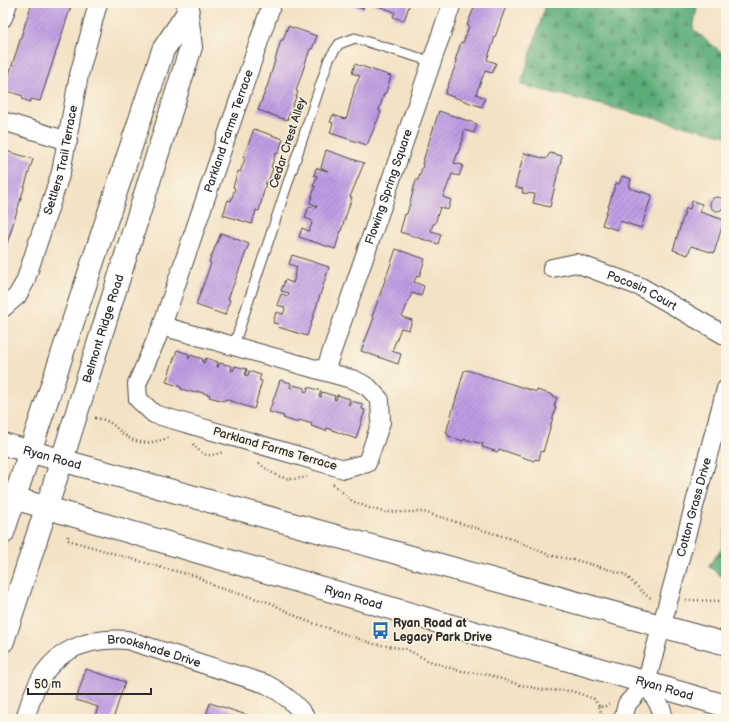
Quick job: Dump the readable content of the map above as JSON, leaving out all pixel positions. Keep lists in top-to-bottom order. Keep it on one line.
{"streets":{"main road":["Belmont Ridge Road","Ryan Road"],"street":["Parkland Farms Terrace","Settlers Trail Terrace","Flowing Spring Square","Pocosin Court","Cotton Grass Drive","Brookshade Drive"],"lane":["Cedar Crest Alley"]},"crossings":[["Parkland Farms Terrace","Cedar Crest Alley"],["Parkland Farms Terrace","Flowing Spring Square"],["Cedar Crest Alley","Flowing Spring Square"],["Belmont Ridge Road","Ryan Road"],["Ryan Road","Cotton Grass Drive"]],"places":{"bus stop":["Ryan Road at Legacy Park Drive"]},"scale_bar":"50 m"}
